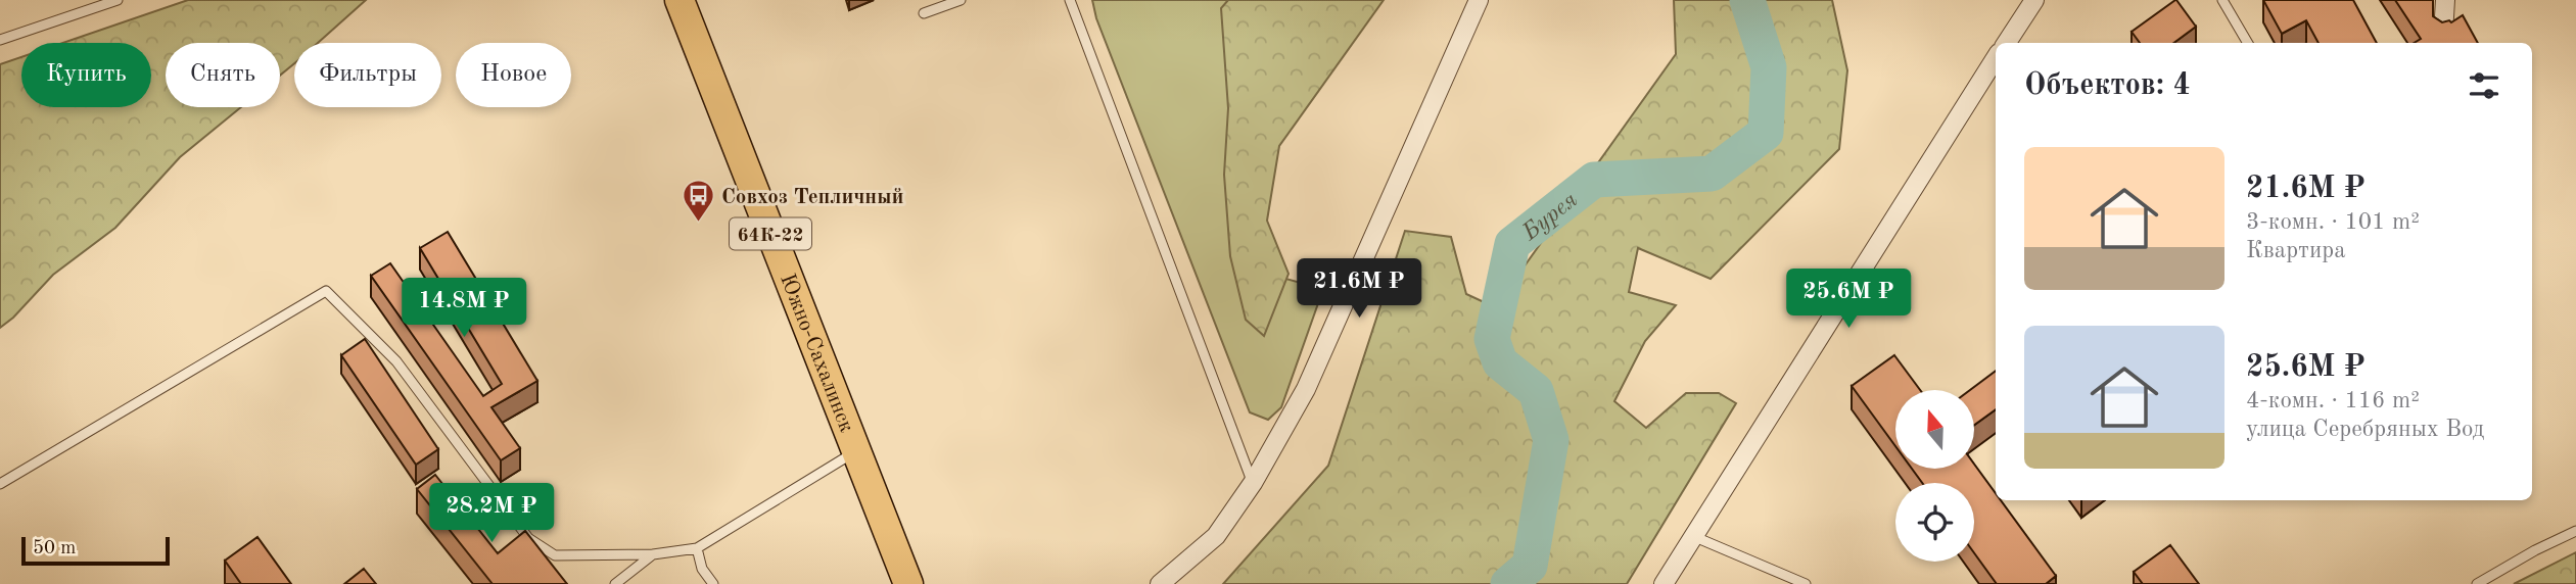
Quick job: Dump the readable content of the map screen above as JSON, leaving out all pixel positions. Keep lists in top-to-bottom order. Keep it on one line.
{"streets":{"main road":["64К-22","Южно-Сахалинск"]},"crossings":[["64К-22","Южно-Сахалинск"]],"water":["Бурея"],"places":{"bus stop":["Совхоз Тепличный"]},"scale_bar":"50 m","north":"top","page":{"chip":["Купить","Снять","Фильтры","Новое"],"heading":"Объектов: 4","list":[{"name":"21.6M ₽","note":"3-комн. · 101 m² · Квартира"},{"name":"25.6M ₽","note":"4-комн. · 116 m² · улица Серебряных Вод"}],"price":["21.6M ₽","25.6M ₽","14.8M ₽","28.2M ₽"],"scale":"50 m"}}
